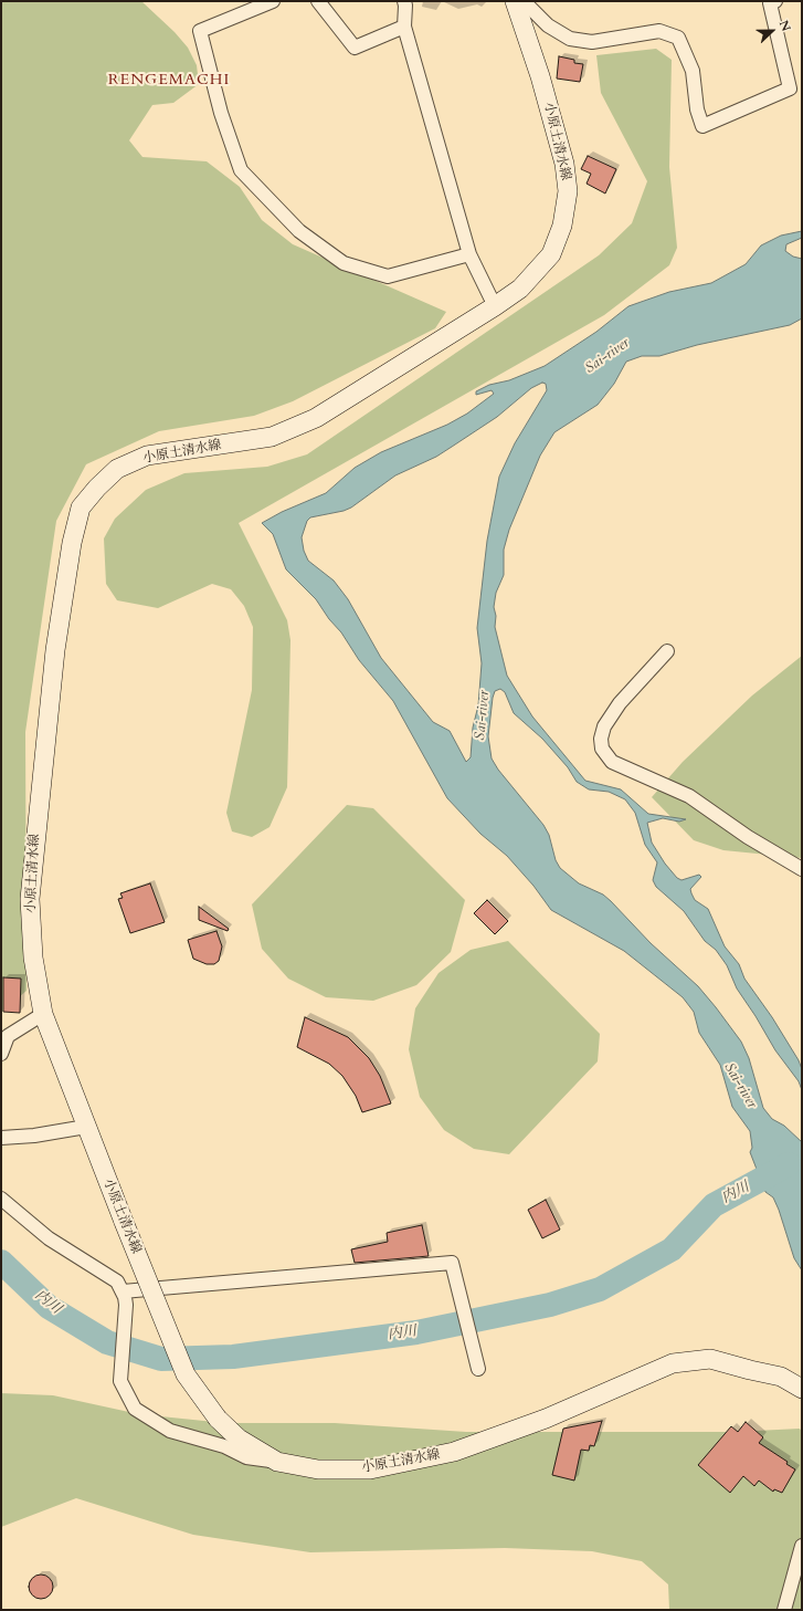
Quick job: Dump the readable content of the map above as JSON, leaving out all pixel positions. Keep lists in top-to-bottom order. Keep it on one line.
{"streets":{"main road":["小原土清水線"]},"districts":["RENGEMACHI"],"water":["Sai-river","内川"],"north":"right"}
